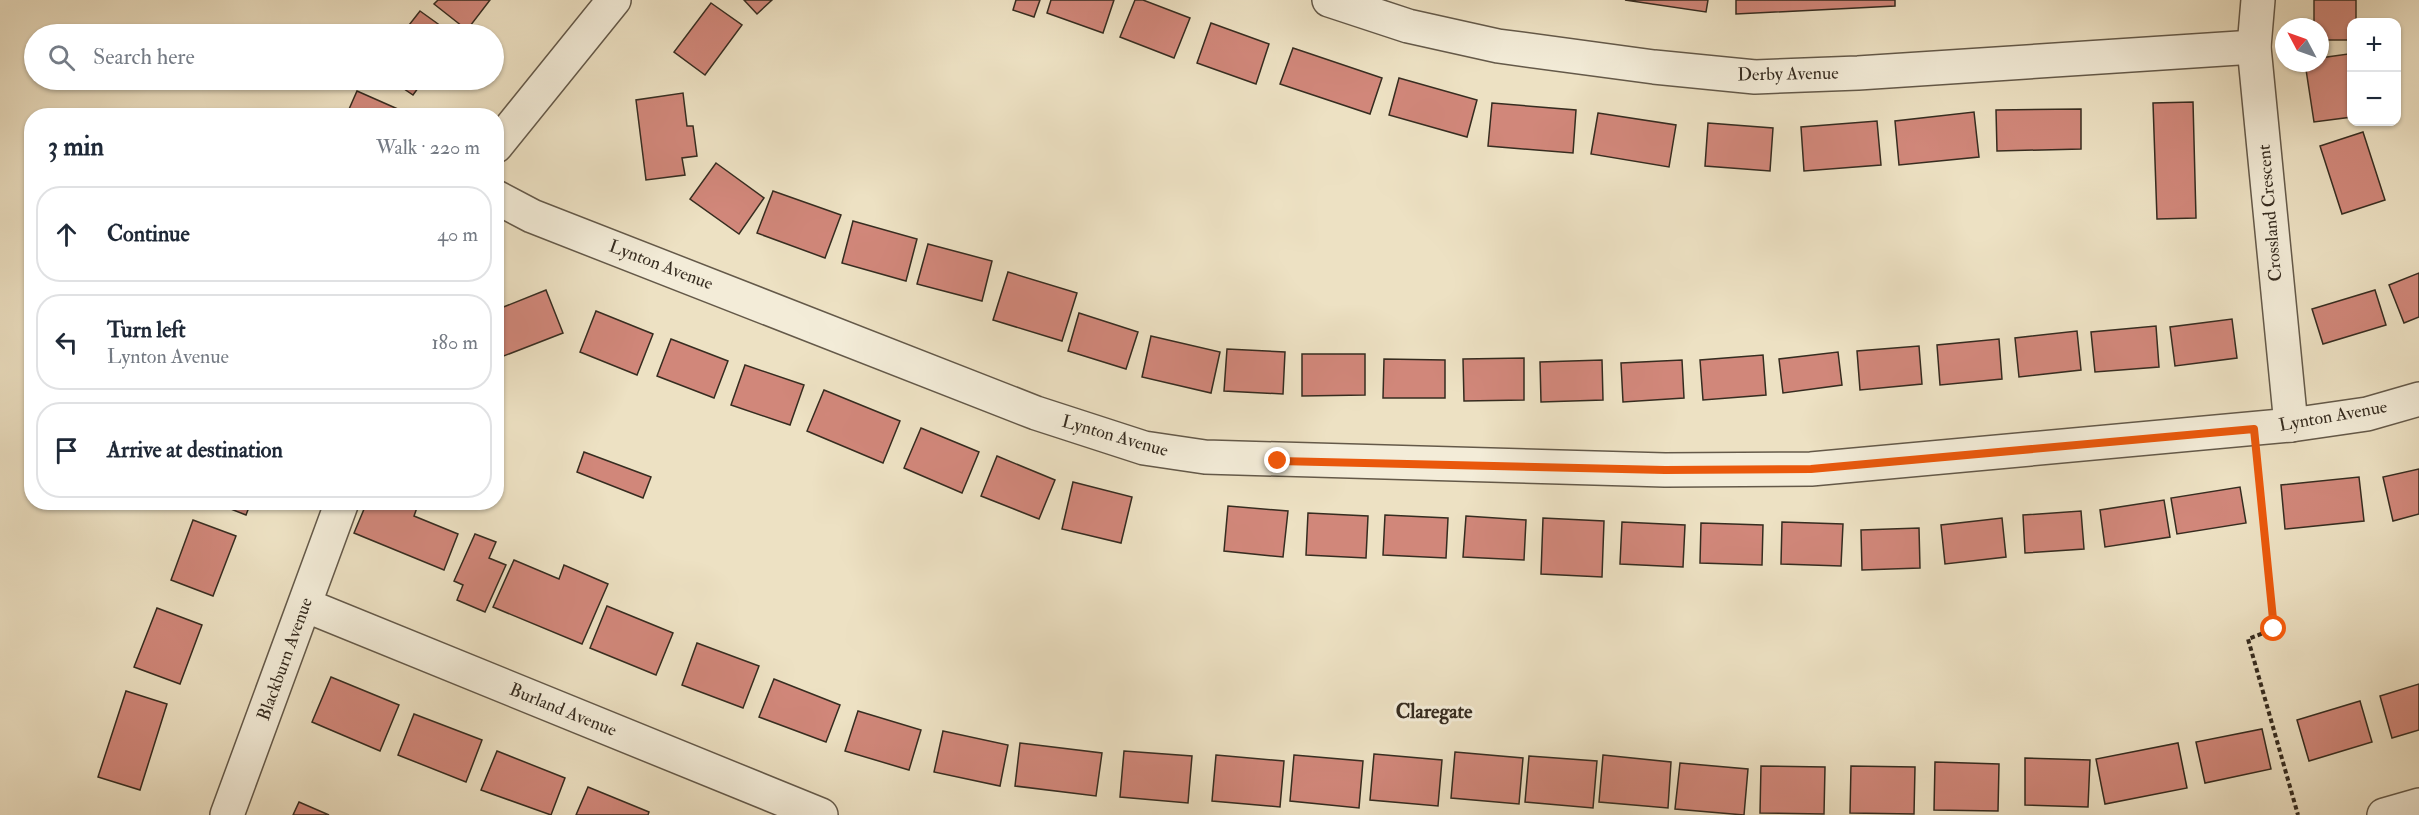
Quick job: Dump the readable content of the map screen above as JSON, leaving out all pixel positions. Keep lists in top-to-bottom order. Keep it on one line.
{"streets":{"street":["Derby Avenue","Crossland Crescent","Lynton Avenue","Blackburn Avenue","Burland Avenue"]},"crossings":[["Derby Avenue","Crossland Crescent"],["Crossland Crescent","Lynton Avenue"],["Blackburn Avenue","Burland Avenue"]],"districts":["Claregate"],"north":"top left","page":{"map_buttons":["+","−"],"search":"Search here","heading":["3 min","Walk · 220 m"],"list":[["Continue","40 m"],["Turn left","Lynton Avenue","180 m"],"Arrive at destination"]}}
